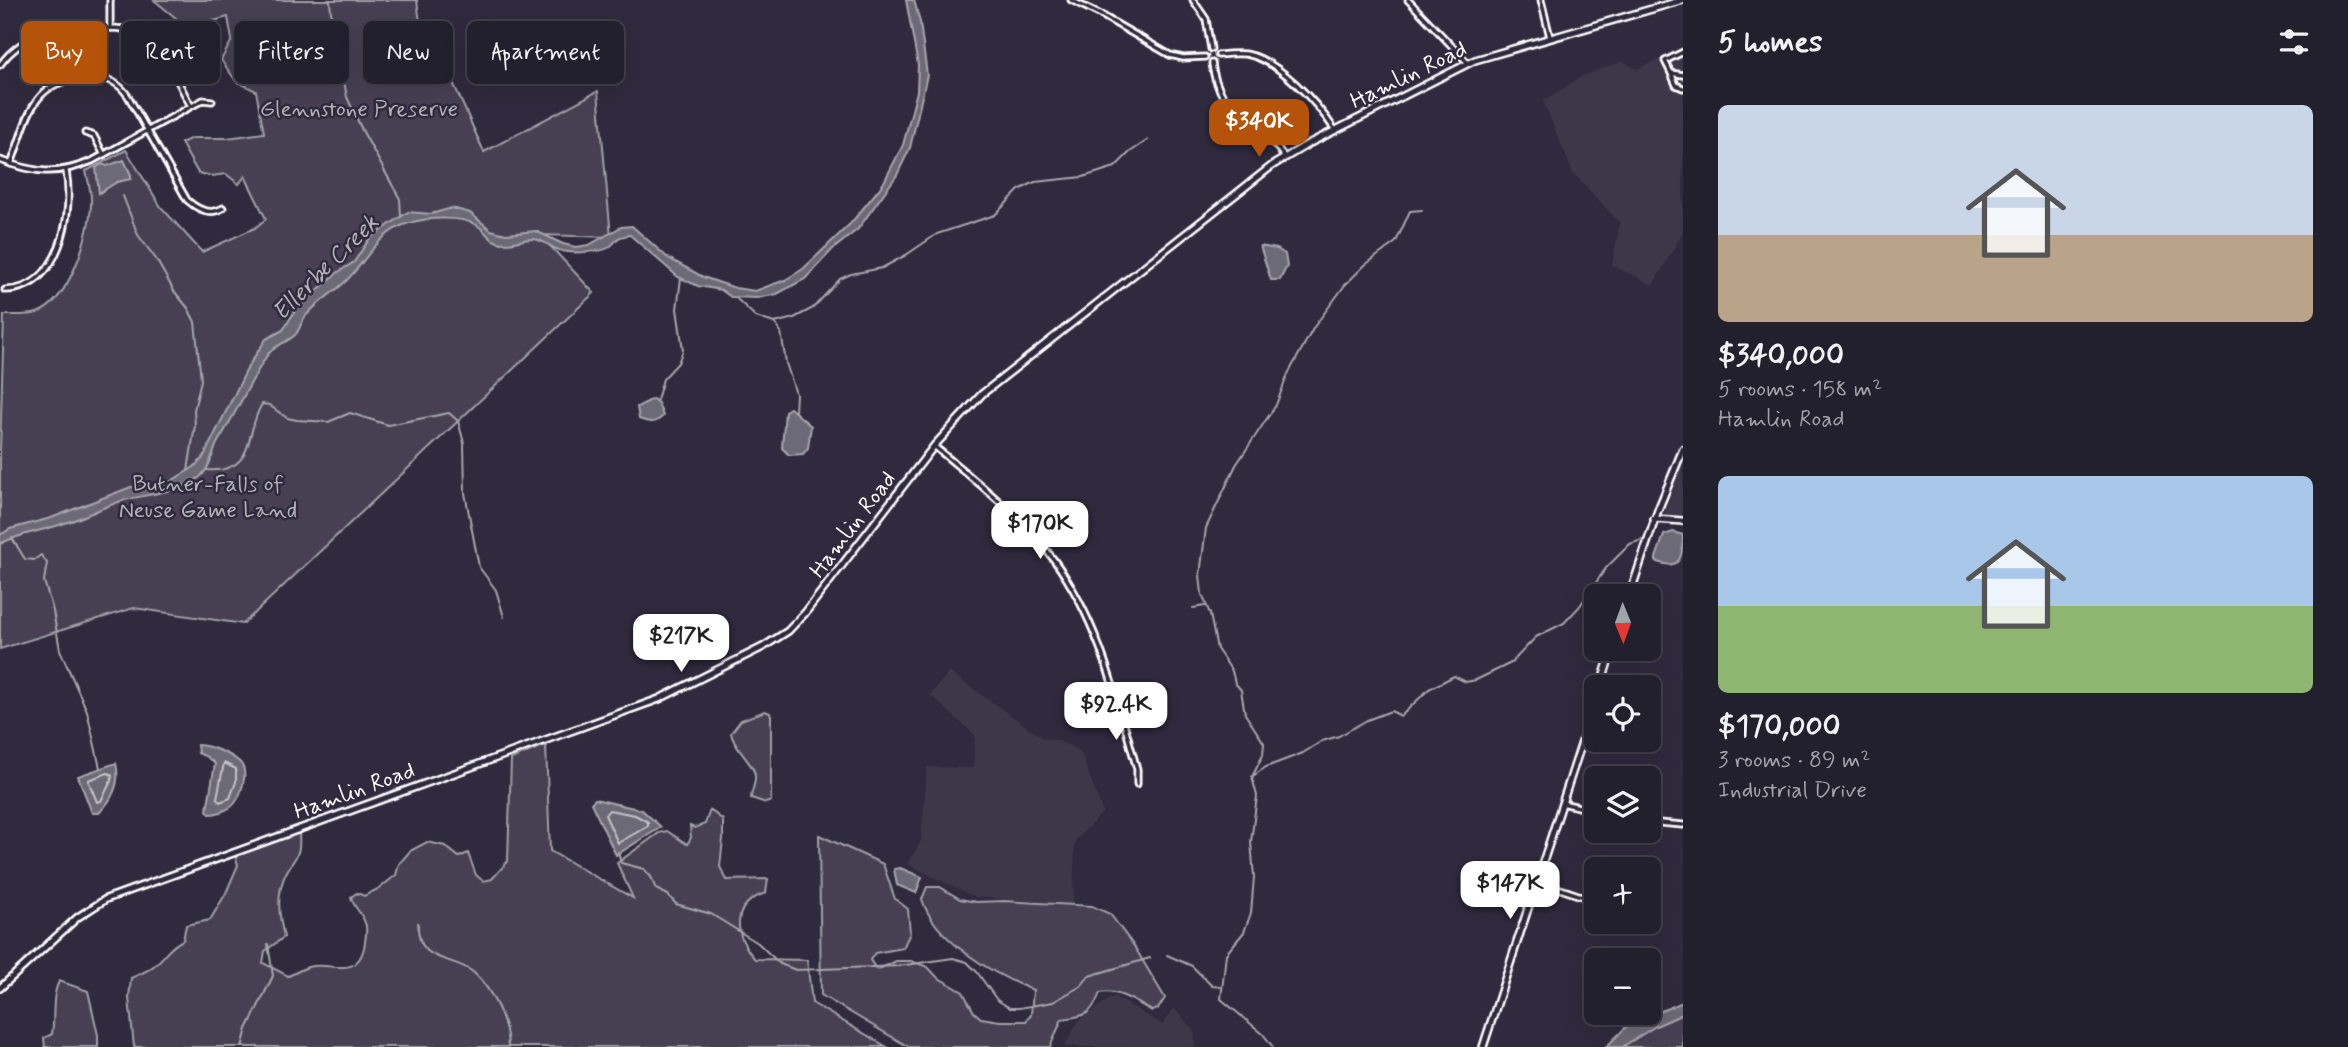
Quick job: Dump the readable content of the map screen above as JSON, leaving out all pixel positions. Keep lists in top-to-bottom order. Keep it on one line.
{"streets":{"street":["Hamlin Road"]},"water":["Ellerbe Creek"],"parks":["Glennstone Preserve","Butner-Falls of Neuse Game Land"],"north":"bottom","page":{"heading":"5 homes","chip":["Buy","Rent","Filters","New","Apartment"],"list":[{"name":"$340,000","note":"5 rooms · 158 m² · Hamlin Road"},{"name":"$170,000","note":"3 rooms · 89 m² · Industrial Drive"}],"price":["$340K","$170K","$217K","$92.4K","$147K"],"map_buttons":["+","−"]}}
